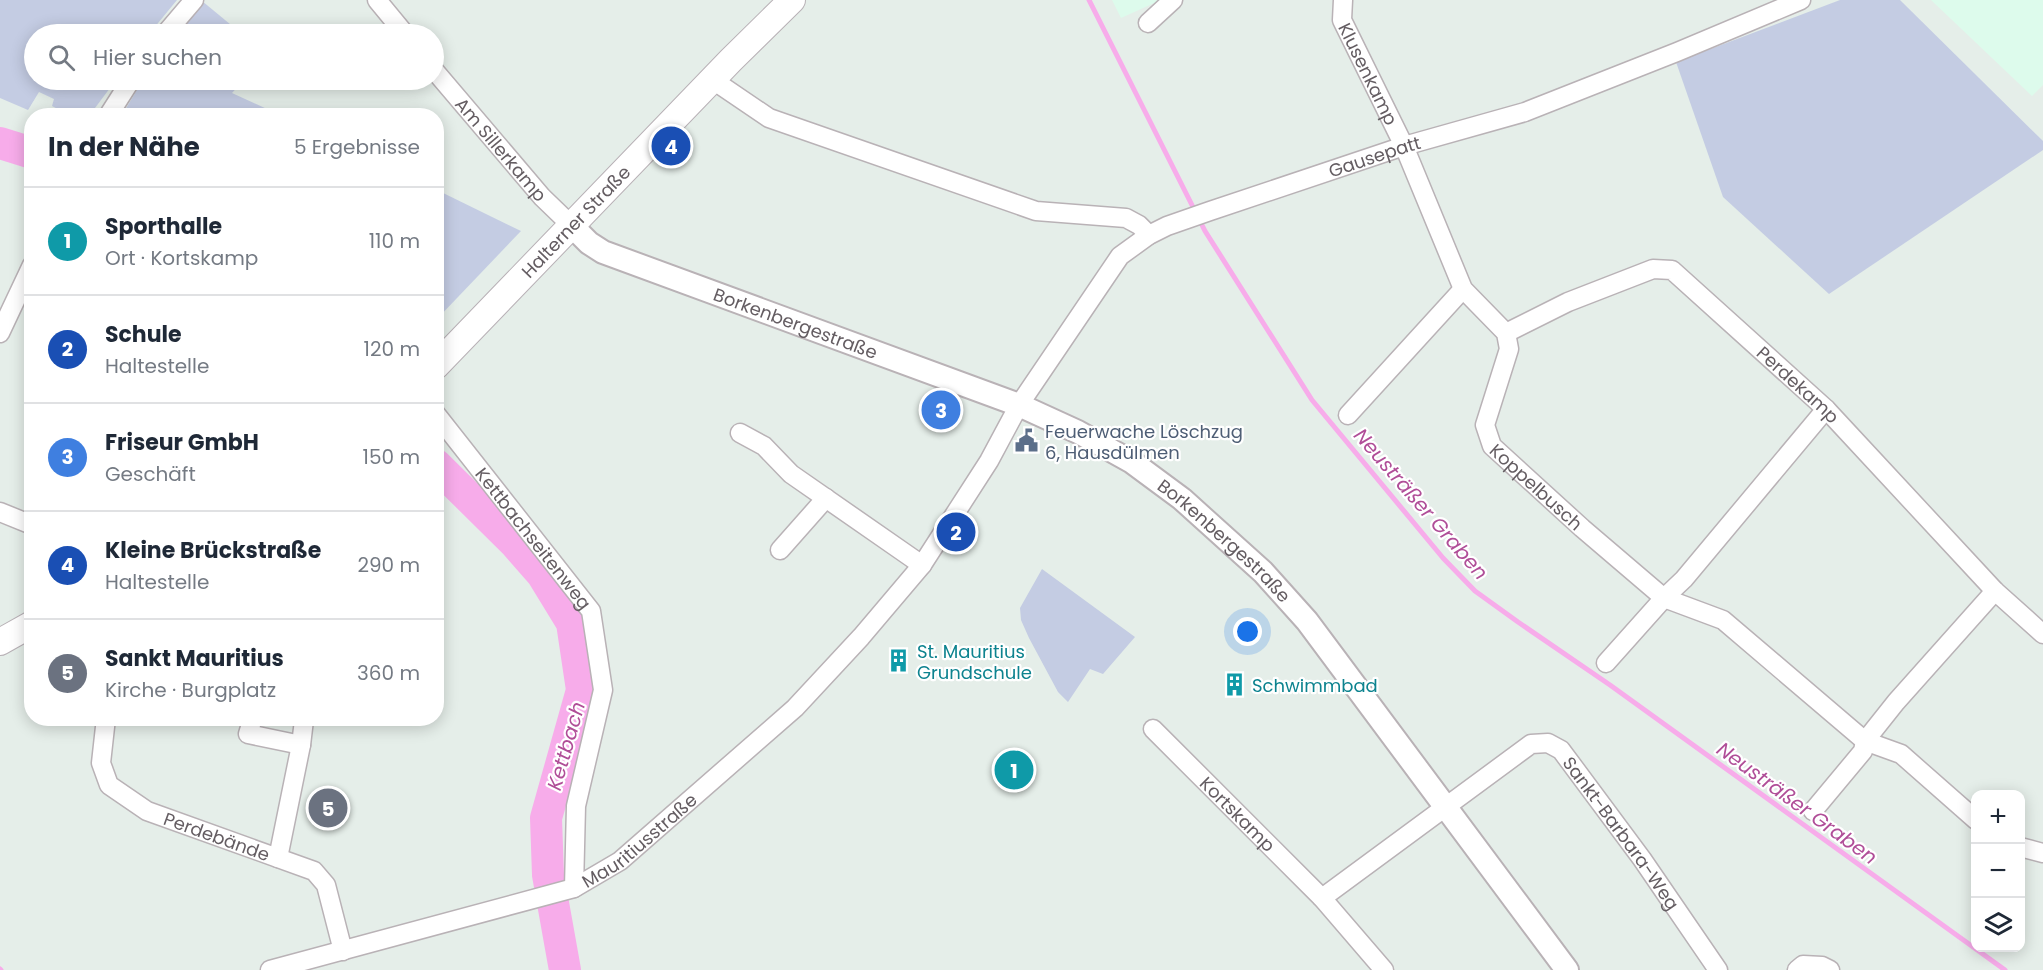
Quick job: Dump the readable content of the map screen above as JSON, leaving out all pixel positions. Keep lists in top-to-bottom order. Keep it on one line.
{"streets":{"main road":["Halterner Straße"],"street":["Klusenkamp","Am Sillerkamp","Gausepatt","Borkenbergestraße","Perdekamp","Koppelbusch","Kettbachseitenweg","Kortskamp","Sankt-Barbara-Weg","Perdebände","Mauritiusstraße"]},"crossings":[["Klusenkamp","Gausepatt"],["Am Sillerkamp","Halterner Straße"],["Am Sillerkamp","Borkenbergestraße"],["Gausepatt","Borkenbergestraße"],["Gausepatt","Mauritiusstraße"],["Halterner Straße","Borkenbergestraße"],["Borkenbergestraße","Sankt-Barbara-Weg"],["Borkenbergestraße","Mauritiusstraße"],["Perdekamp","Koppelbusch"],["Kettbachseitenweg","Mauritiusstraße"],["Perdebände","Mauritiusstraße"]],"water":["Neusträßer Graben","Kettbach"],"places":{"public building":["Feuerwache Löschzug 6, Hausdülmen"],"building":["St. Mauritius Grundschule","Schwimmbad"]},"page":{"search":"Hier suchen","heading":["In der Nähe","5 Ergebnisse"],"pins":["4","3","2","1","5"],"list":[{"mark":"1","name":"Sporthalle","note":"Ort · Kortskamp","value":"110 m"},{"mark":"2","name":"Schule","note":"Haltestelle","value":"120 m"},{"mark":"3","name":"Friseur GmbH","note":"Geschäft","value":"150 m"},{"mark":"4","name":"Kleine Brückstraße","note":"Haltestelle","value":"290 m"},{"mark":"5","name":"Sankt Mauritius","note":"Kirche · Burgplatz","value":"360 m"}],"map_buttons":["+","−"]}}
